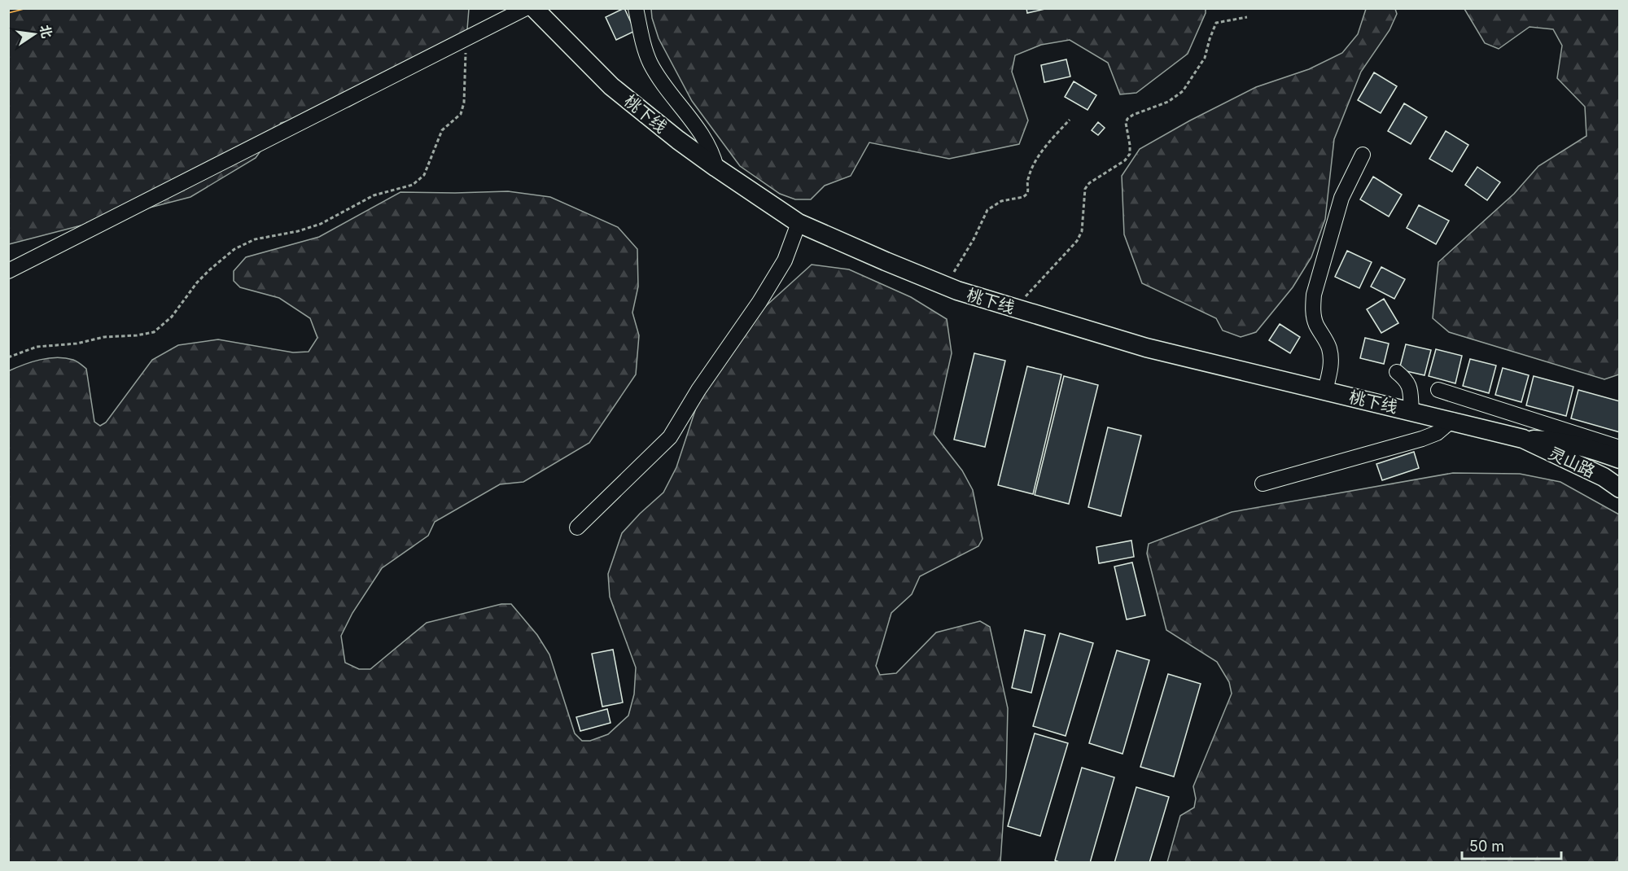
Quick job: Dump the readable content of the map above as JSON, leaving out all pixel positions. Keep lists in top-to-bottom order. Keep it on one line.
{"streets":{"main road":["桃下线","灵山路"]},"crossings":[["桃下线","灵山路"]],"scale_bar":"50 m","north":"right"}
